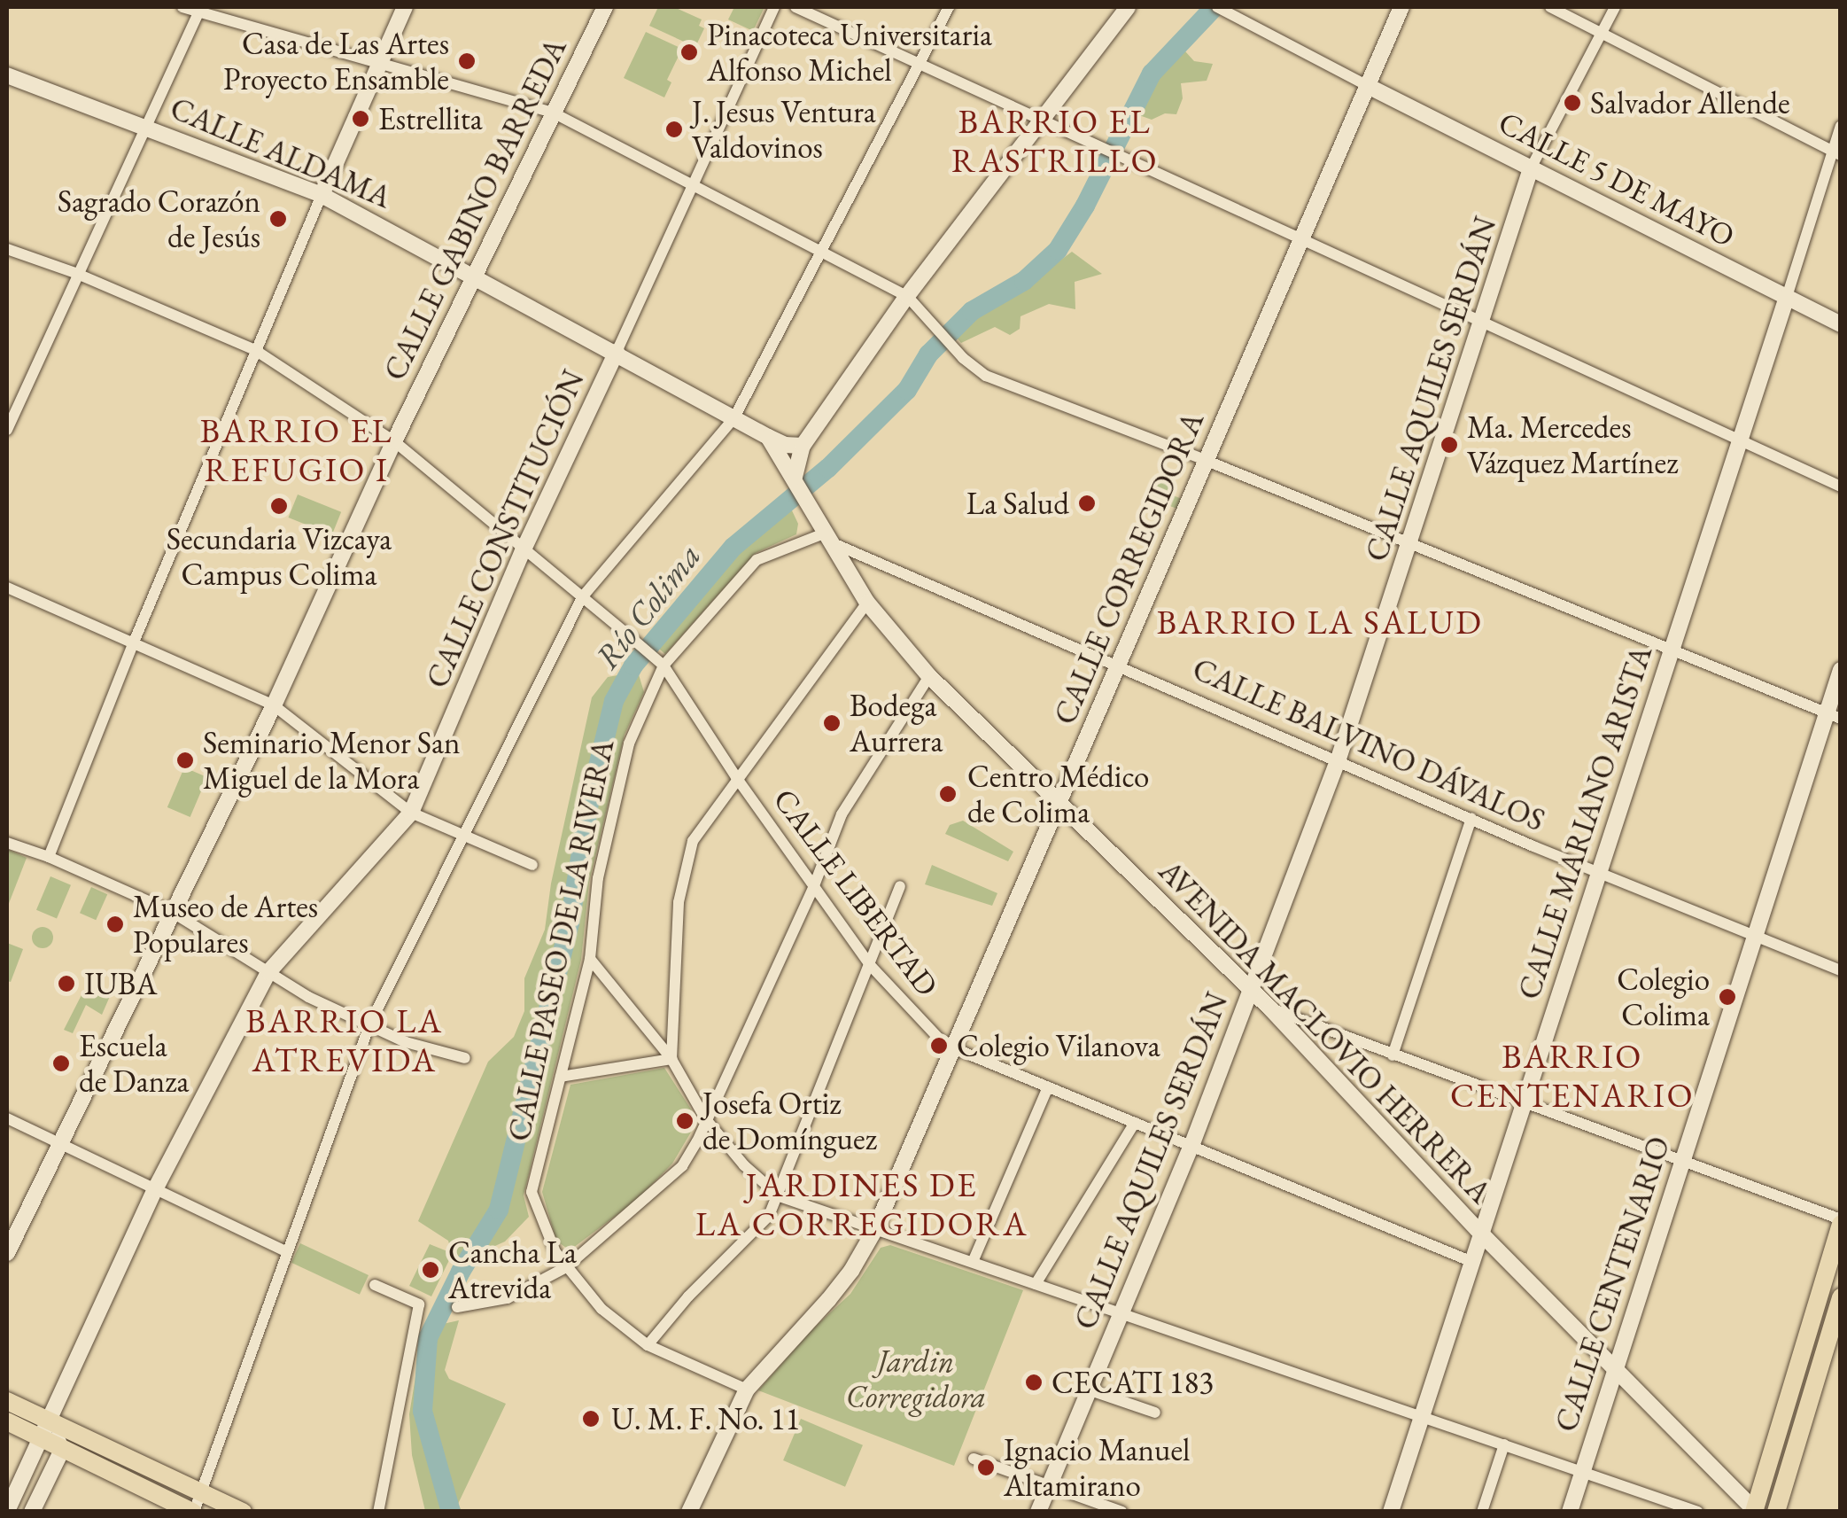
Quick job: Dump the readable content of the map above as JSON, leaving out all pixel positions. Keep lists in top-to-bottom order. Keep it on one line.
{"streets":{"street":["CALLE ALDAMA","CALLE 5 DE MAYO","CALLE GABINO BARREDA","CALLE AQUILES SERDÁN","CALLE CONSTITUCIÓN","CALLE CORREGIDORA","CALLE BALVINO DÁVALOS","CALLE MARIANO ARISTA","CALLE LIBERTAD","CALLE PASEO DE LA RIVERA","AVENIDA MACLOVIO HERRERA","CALLE CENTENARIO"]},"crossings":[["CALLE ALDAMA","CALLE GABINO BARREDA"],["CALLE ALDAMA","CALLE CONSTITUCIÓN"],["CALLE ALDAMA","AVENIDA MACLOVIO HERRERA"],["CALLE 5 DE MAYO","CALLE AQUILES SERDÁN"],["CALLE 5 DE MAYO","CALLE CORREGIDORA"],["CALLE 5 DE MAYO","CALLE MARIANO ARISTA"],["CALLE GABINO BARREDA","CALLE LIBERTAD"],["CALLE AQUILES SERDÁN","CALLE BALVINO DÁVALOS"],["CALLE AQUILES SERDÁN","CALLE LIBERTAD"],["CALLE AQUILES SERDÁN","AVENIDA MACLOVIO HERRERA"],["CALLE CONSTITUCIÓN","CALLE LIBERTAD"],["CALLE CORREGIDORA","CALLE BALVINO DÁVALOS"],["CALLE CORREGIDORA","CALLE LIBERTAD"],["CALLE CORREGIDORA","CALLE PASEO DE LA RIVERA"],["CALLE CORREGIDORA","AVENIDA MACLOVIO HERRERA"],["CALLE BALVINO DÁVALOS","CALLE MARIANO ARISTA"],["CALLE BALVINO DÁVALOS","CALLE PASEO DE LA RIVERA"],["CALLE BALVINO DÁVALOS","AVENIDA MACLOVIO HERRERA"],["CALLE BALVINO DÁVALOS","CALLE CENTENARIO"],["CALLE MARIANO ARISTA","CALLE LIBERTAD"],["CALLE MARIANO ARISTA","AVENIDA MACLOVIO HERRERA"],["CALLE LIBERTAD","CALLE PASEO DE LA RIVERA"],["CALLE PASEO DE LA RIVERA","AVENIDA MACLOVIO HERRERA"],["AVENIDA MACLOVIO HERRERA","CALLE CENTENARIO"]],"districts":["BARRIO EL RASTRILLO","BARRIO EL REFUGIO I","BARRIO LA SALUD","BARRIO LA ATREVIDA","BARRIO CENTENARIO","JARDINES DE LA CORREGIDORA"],"water":["Río Colima"],"parks":["Jardin Corregidora"],"places":["Pinacoteca Universitaria Alfonso Michel","Casa de Las Artes Proyecto Ensamble","Salvador Allende","Estrellita","J. Jesus Ventura Valdovinos","Sagrado Corazón de Jesús","Ma. Mercedes Vázquez Martínez","La Salud","Secundaria Vizcaya Campus Colima","Bodega Aurrera","Seminario Menor San Miguel de la Mora","Centro Médico de Colima","Museo de Artes Populares","IUBA","Colegio Colima","Colegio Vilanova","Escuela de Danza","Josefa Ortiz de Domínguez","Cancha La Atrevida","CECATI 183","U. M. F. No. 11","Ignacio Manuel Altamirano"]}
